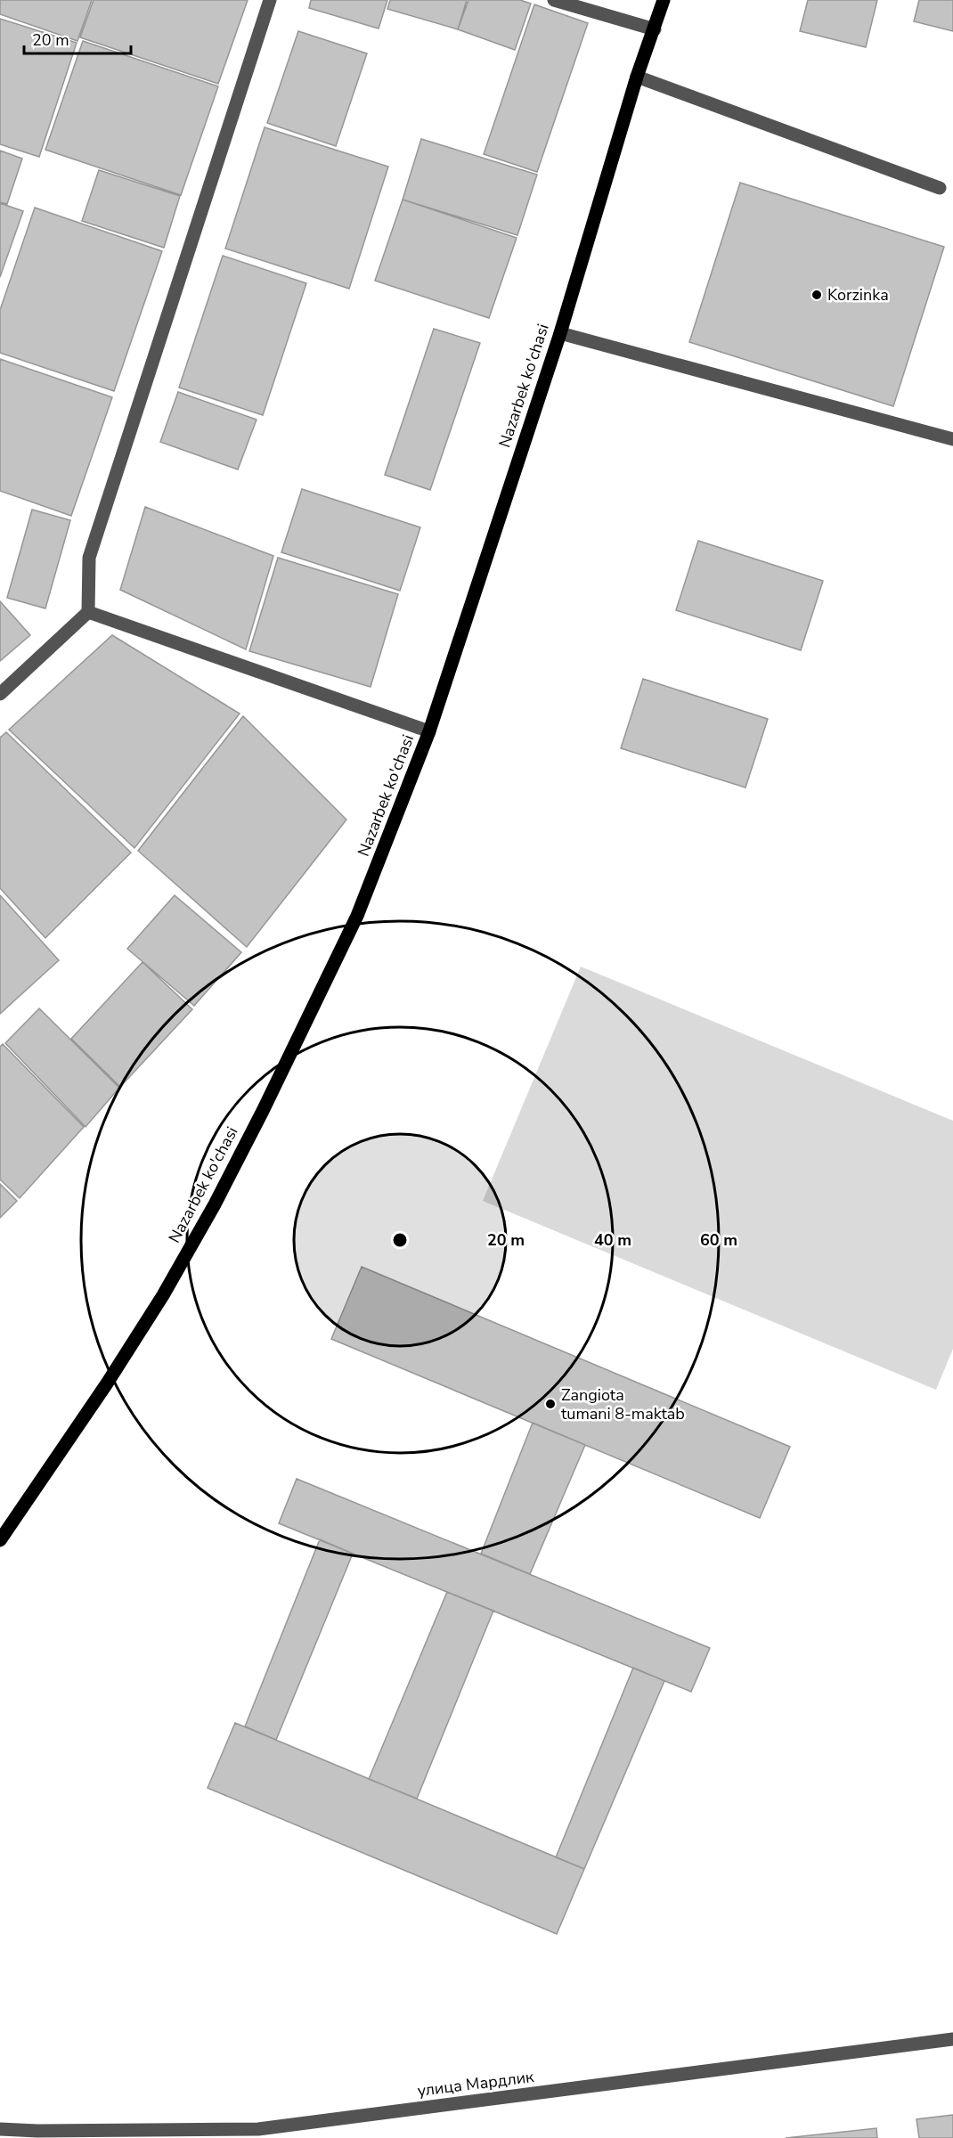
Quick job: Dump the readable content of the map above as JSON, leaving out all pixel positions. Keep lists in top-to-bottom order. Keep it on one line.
{"streets":{"main road":["Nazarbek ko'chasi"],"street":["улица Мардлик"]},"places":["Korzinka","Zangiota tumani 8-maktab"],"scale_bar":"20 m","rings":["20 m","40 m","60 m"]}
